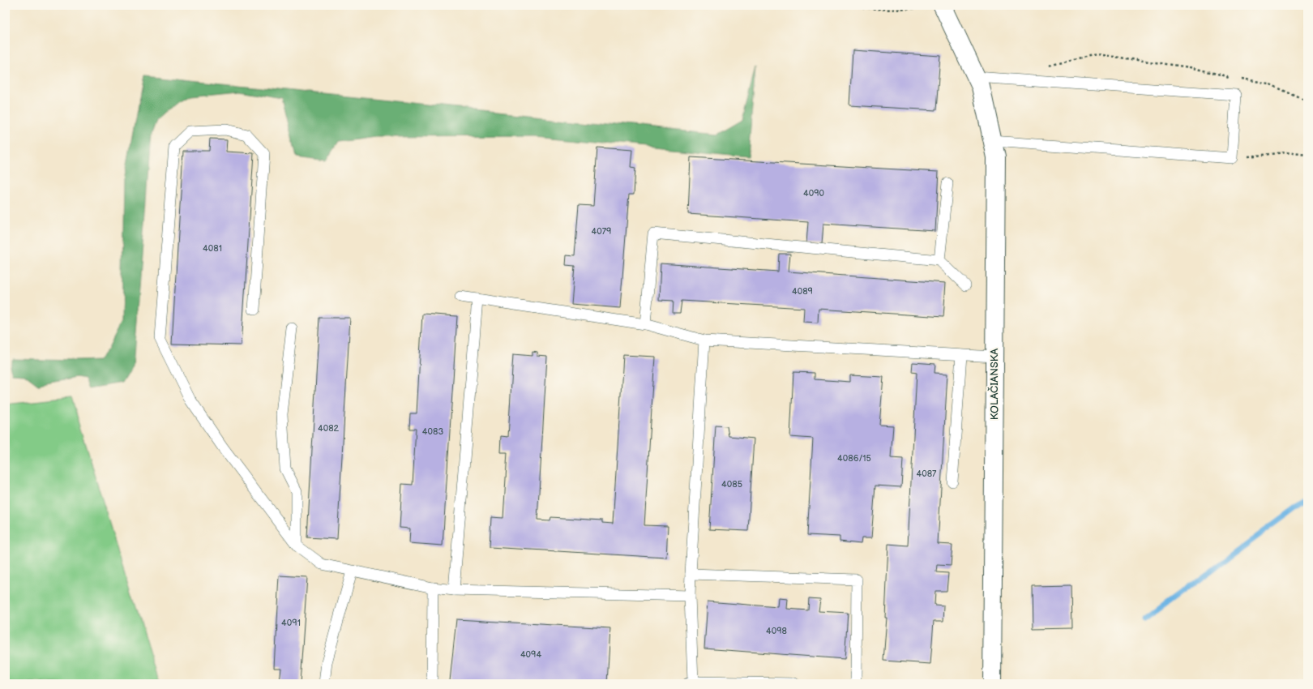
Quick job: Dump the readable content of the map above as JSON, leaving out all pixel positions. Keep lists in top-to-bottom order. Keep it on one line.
{"streets":{"street":["KOLAČIANSKA"]},"house_numbers":["4090","4079","4081","4089","4082","4083","4086/15","4087","4085","4091","4098","4094"]}
